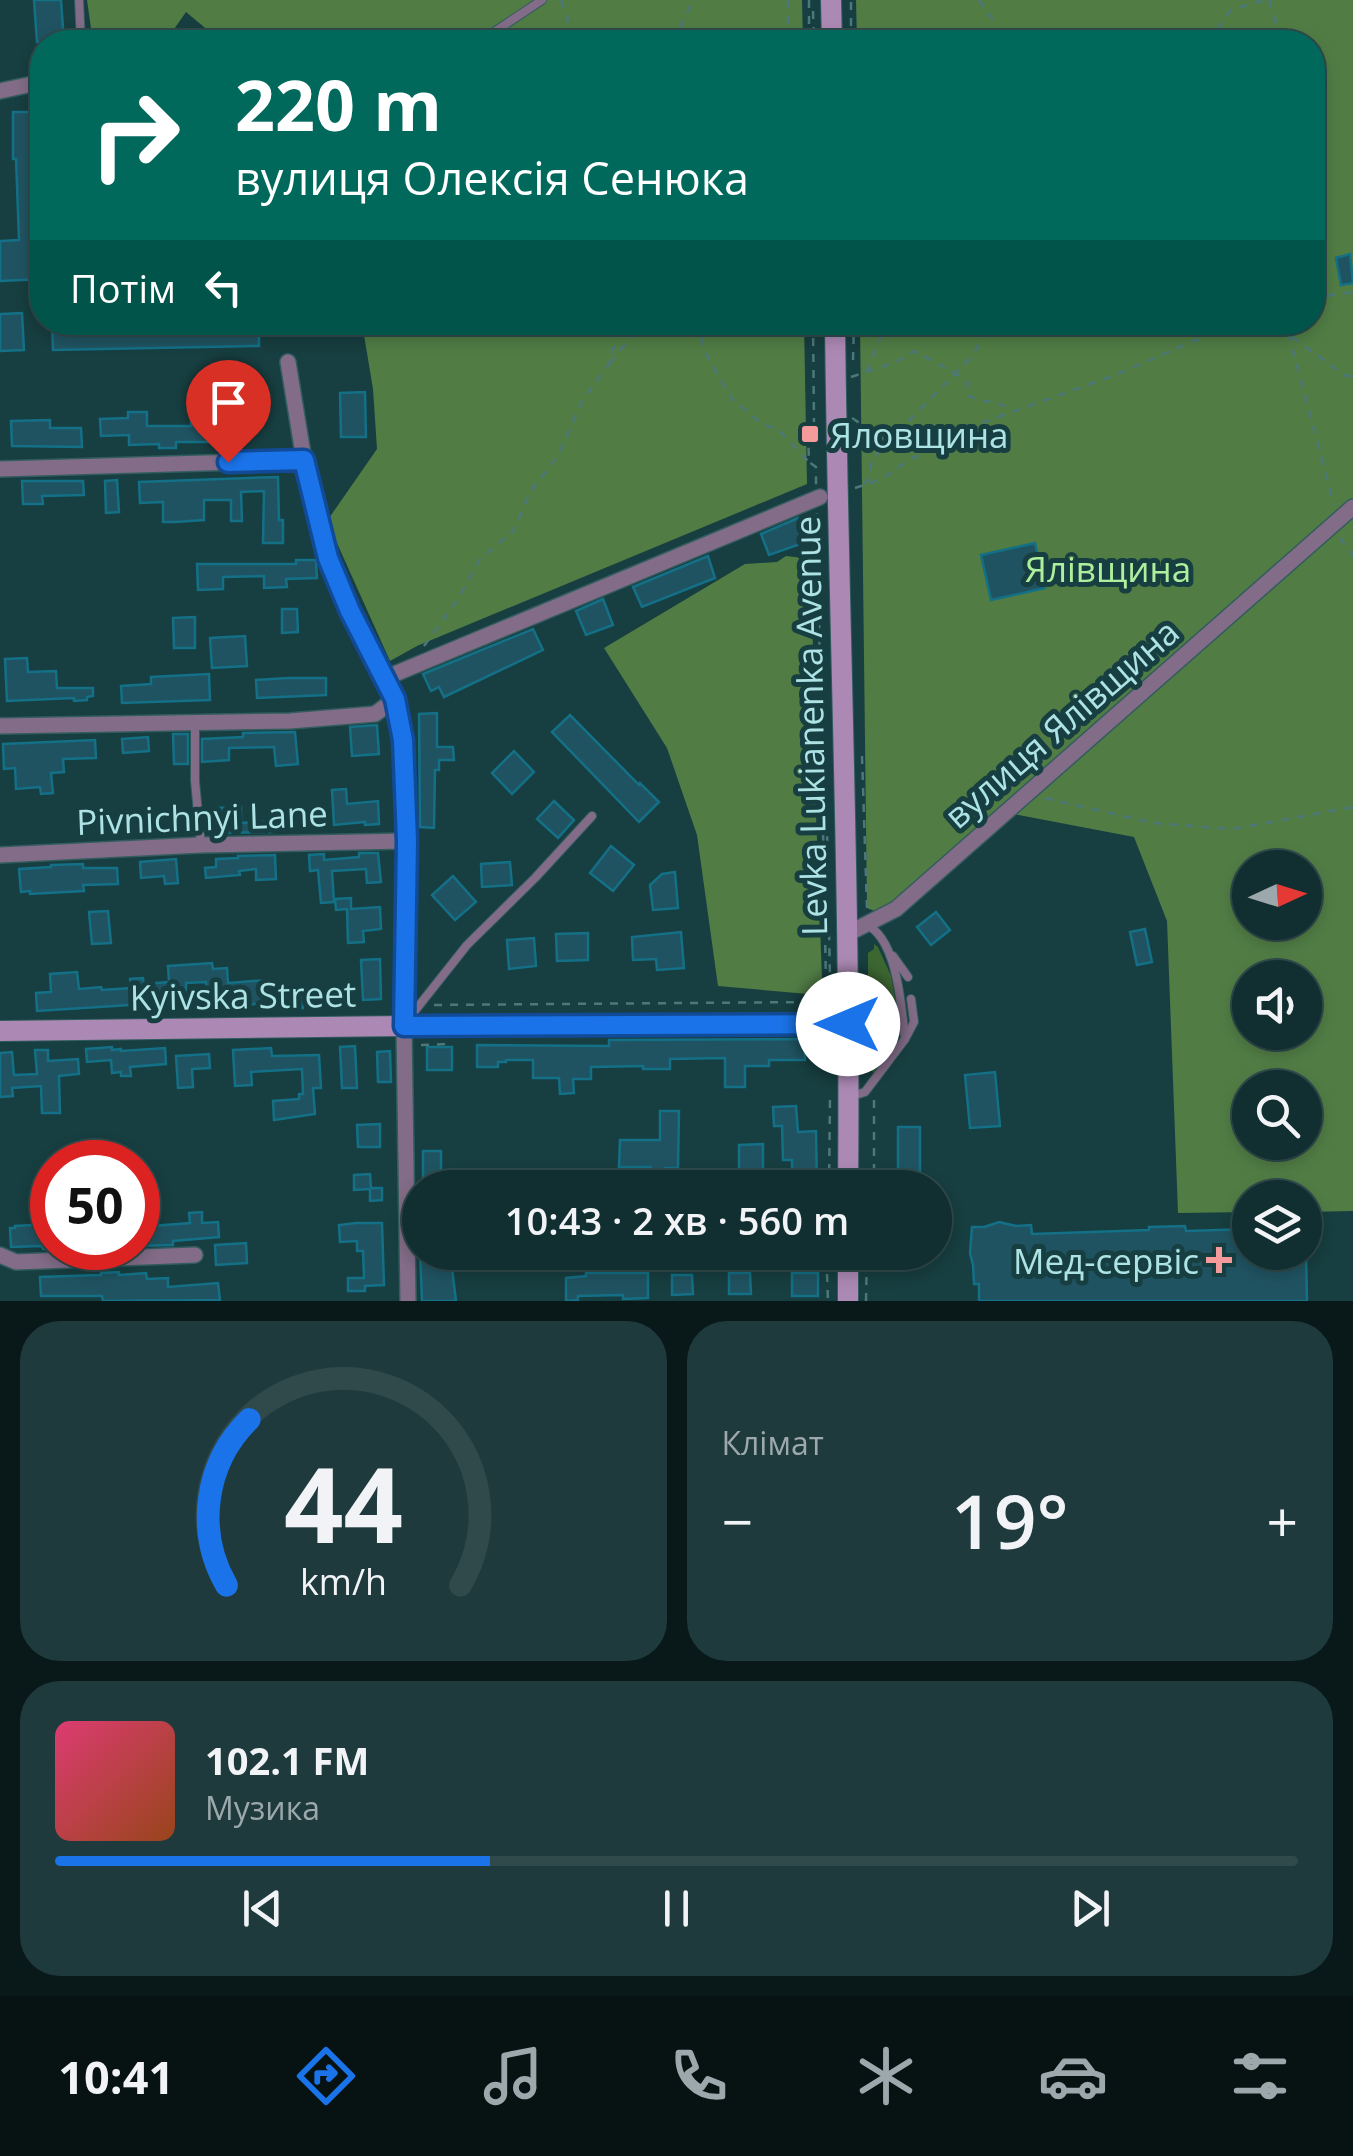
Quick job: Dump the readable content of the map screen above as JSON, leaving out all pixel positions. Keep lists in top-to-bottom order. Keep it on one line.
{"streets":{"main road":["Levka Lukianenka Avenue","Kyivska Street"],"street":["вулиця Ялівщина","Pivnichnyi Lane"]},"crossings":[["вулиця Ялівщина","Levka Lukianenka Avenue"],["Levka Lukianenka Avenue","Kyivska Street"]],"parks":["Ялівщина"],"places":{"transit":["Яловщина"],"health":["Мед-сервіс"]},"north":"right","page":{"turn":["220 m","вулиця Олексія Сенюка"],"then":"Потім","limit":"50","trip":"10:43 · 2 хв · 560 m","tile":"Клімат","heat":["−","19°","+"],"song":["102.1 FM","Музика"],"tabs":"10:41","gauge":["44","km/h"]}}
